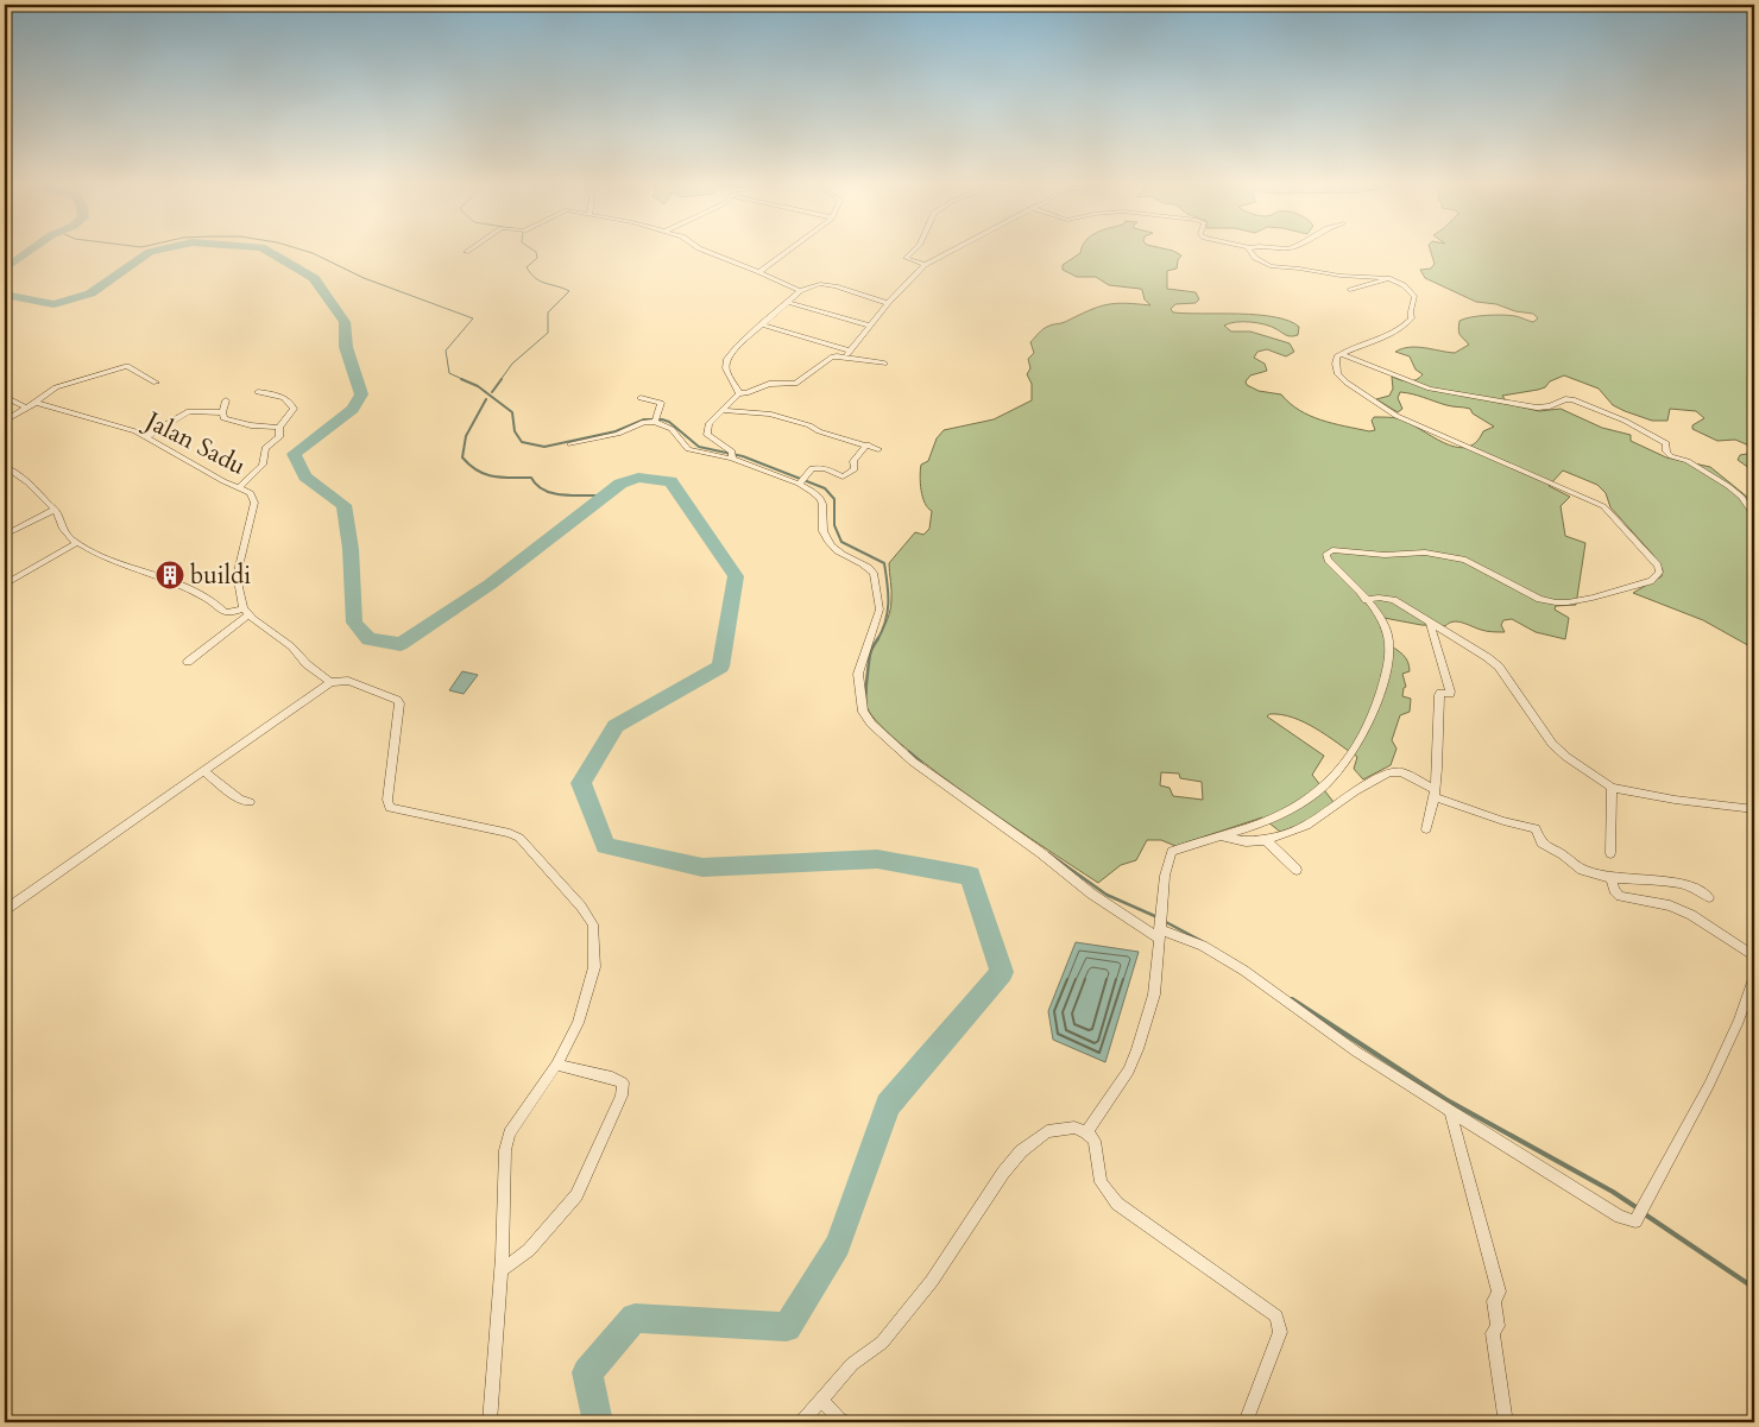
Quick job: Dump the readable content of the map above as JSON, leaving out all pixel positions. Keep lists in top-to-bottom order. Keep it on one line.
{"streets":{"street":["Jalan Sadu"]},"places":{"building":["buildi"]}}
